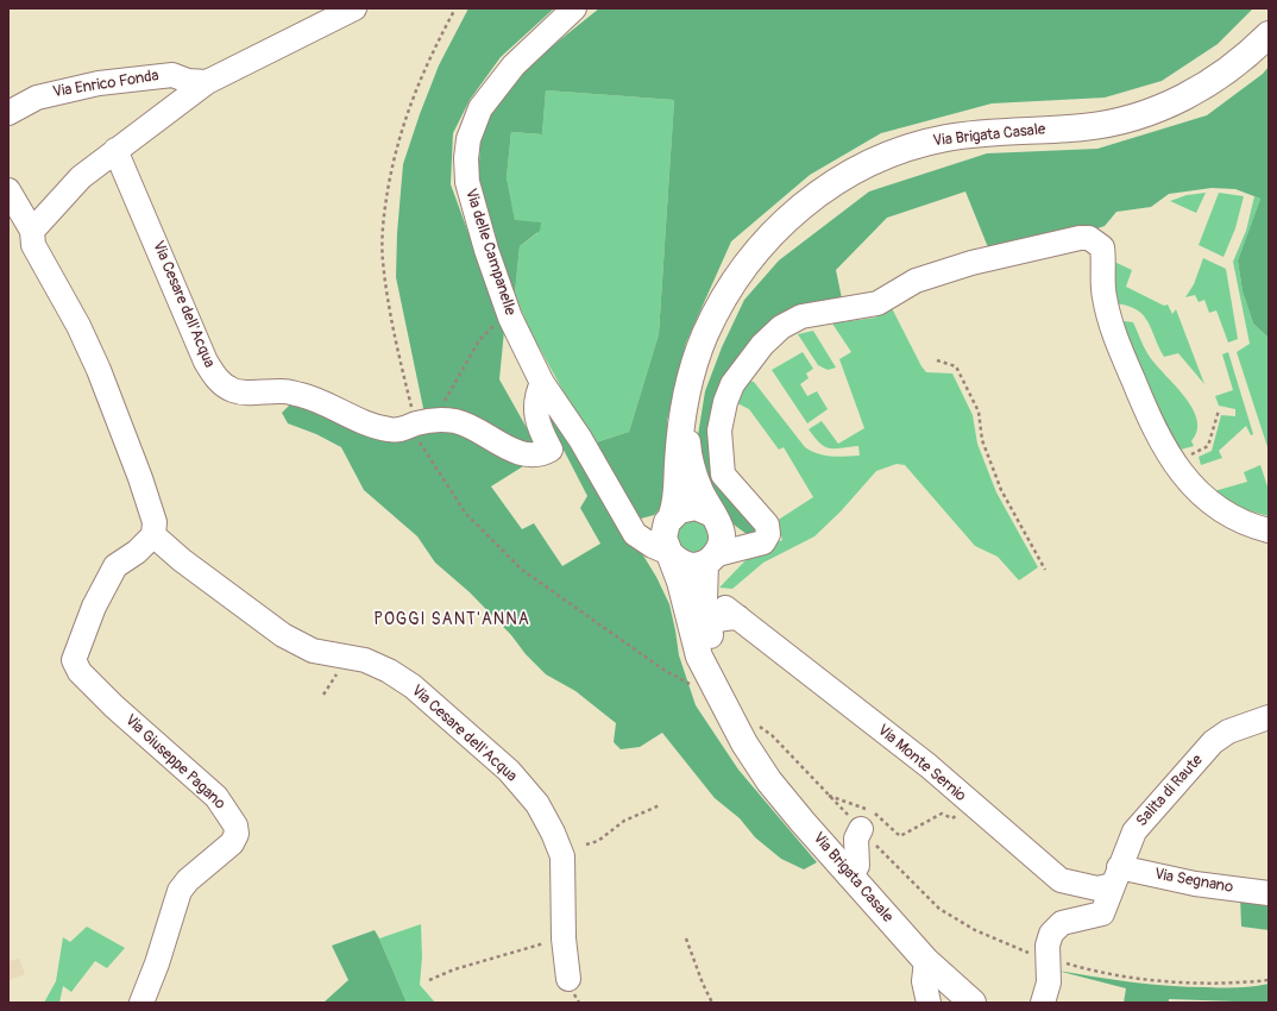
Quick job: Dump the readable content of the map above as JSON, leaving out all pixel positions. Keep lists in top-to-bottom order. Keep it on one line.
{"streets":{"main road":["Via Brigata Casale"],"street":["Via Enrico Fonda","Via delle Campanelle","Via Cesare dell'Acqua","Via Giuseppe Pagano","Via Monte Sernio","Salita di Raute","Via Segnano"]},"crossings":[["Via Brigata Casale","Via delle Campanelle"],["Via Brigata Casale","Via Monte Sernio"],["Via delle Campanelle","Via Cesare dell'Acqua"],["Via Cesare dell'Acqua","Via Giuseppe Pagano"],["Via Monte Sernio","Salita di Raute"],["Via Monte Sernio","Via Segnano"],["Salita di Raute","Via Segnano"]],"districts":["POGGI SANT'ANNA"]}
